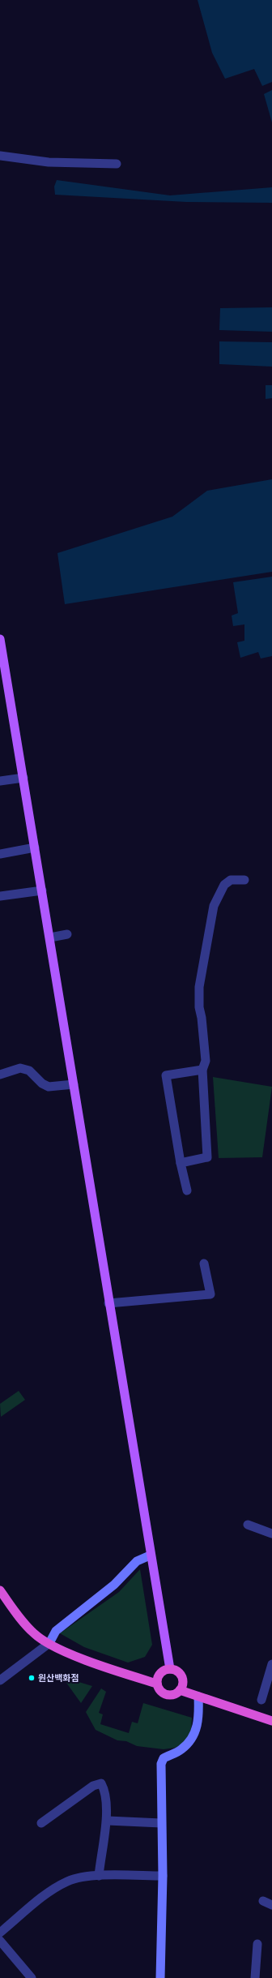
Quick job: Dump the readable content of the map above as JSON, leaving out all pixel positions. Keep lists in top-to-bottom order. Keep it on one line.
{"places":["원산백화점"]}
